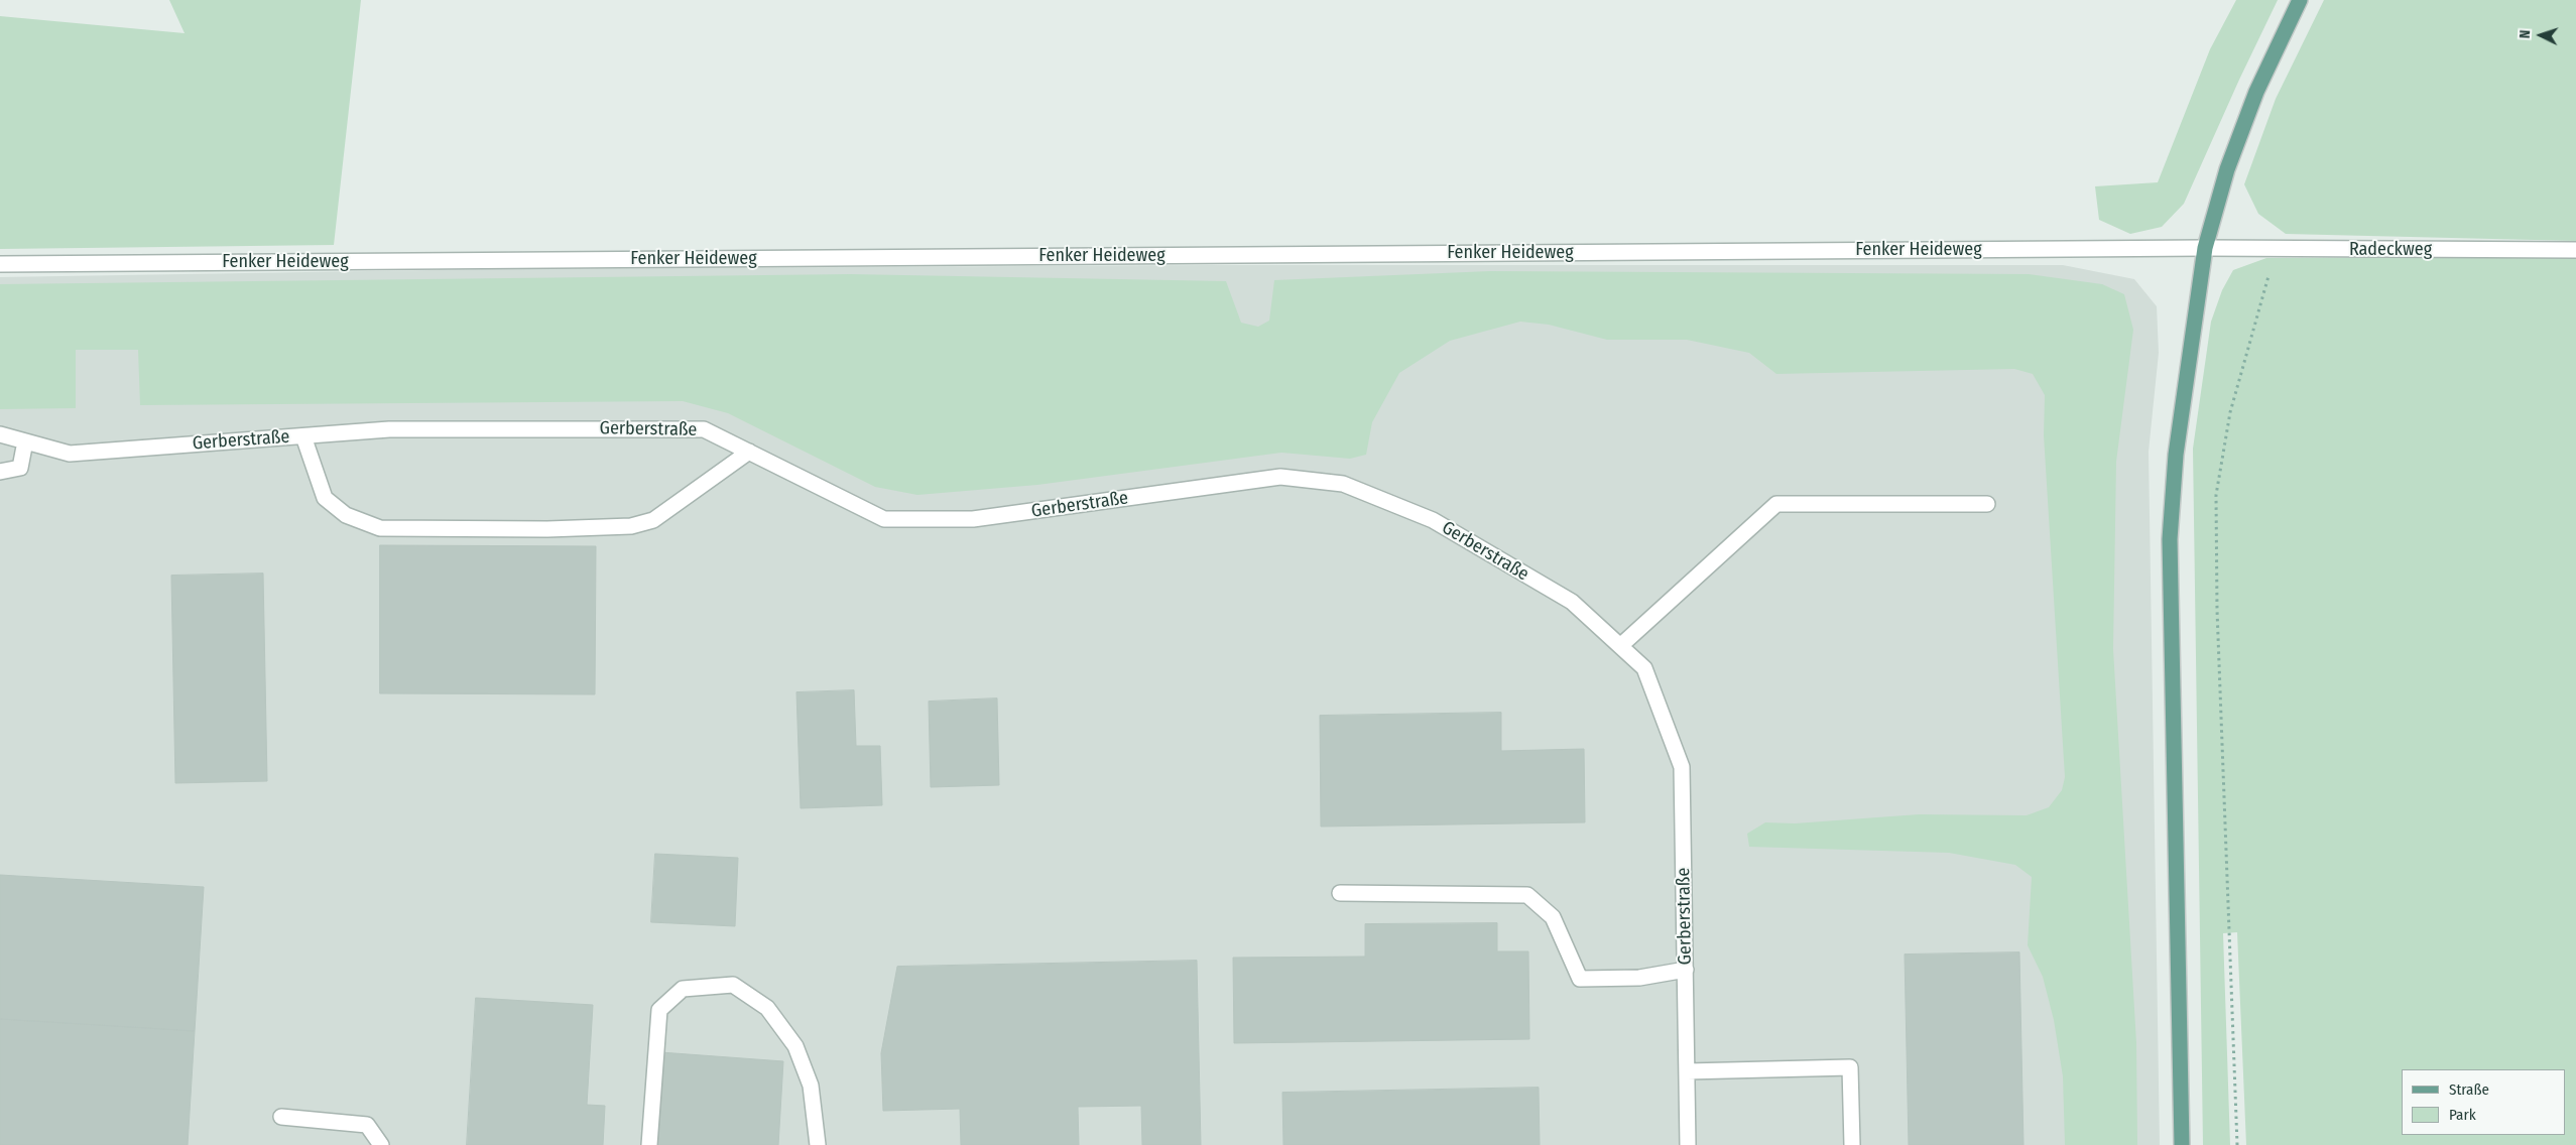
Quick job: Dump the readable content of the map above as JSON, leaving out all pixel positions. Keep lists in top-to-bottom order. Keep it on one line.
{"streets":{"street":["Fenker Heideweg","Radeckweg","Gerberstraße"]},"crossings":[["Fenker Heideweg","Radeckweg"]],"legend":["Straße","Park"],"north":"left"}
